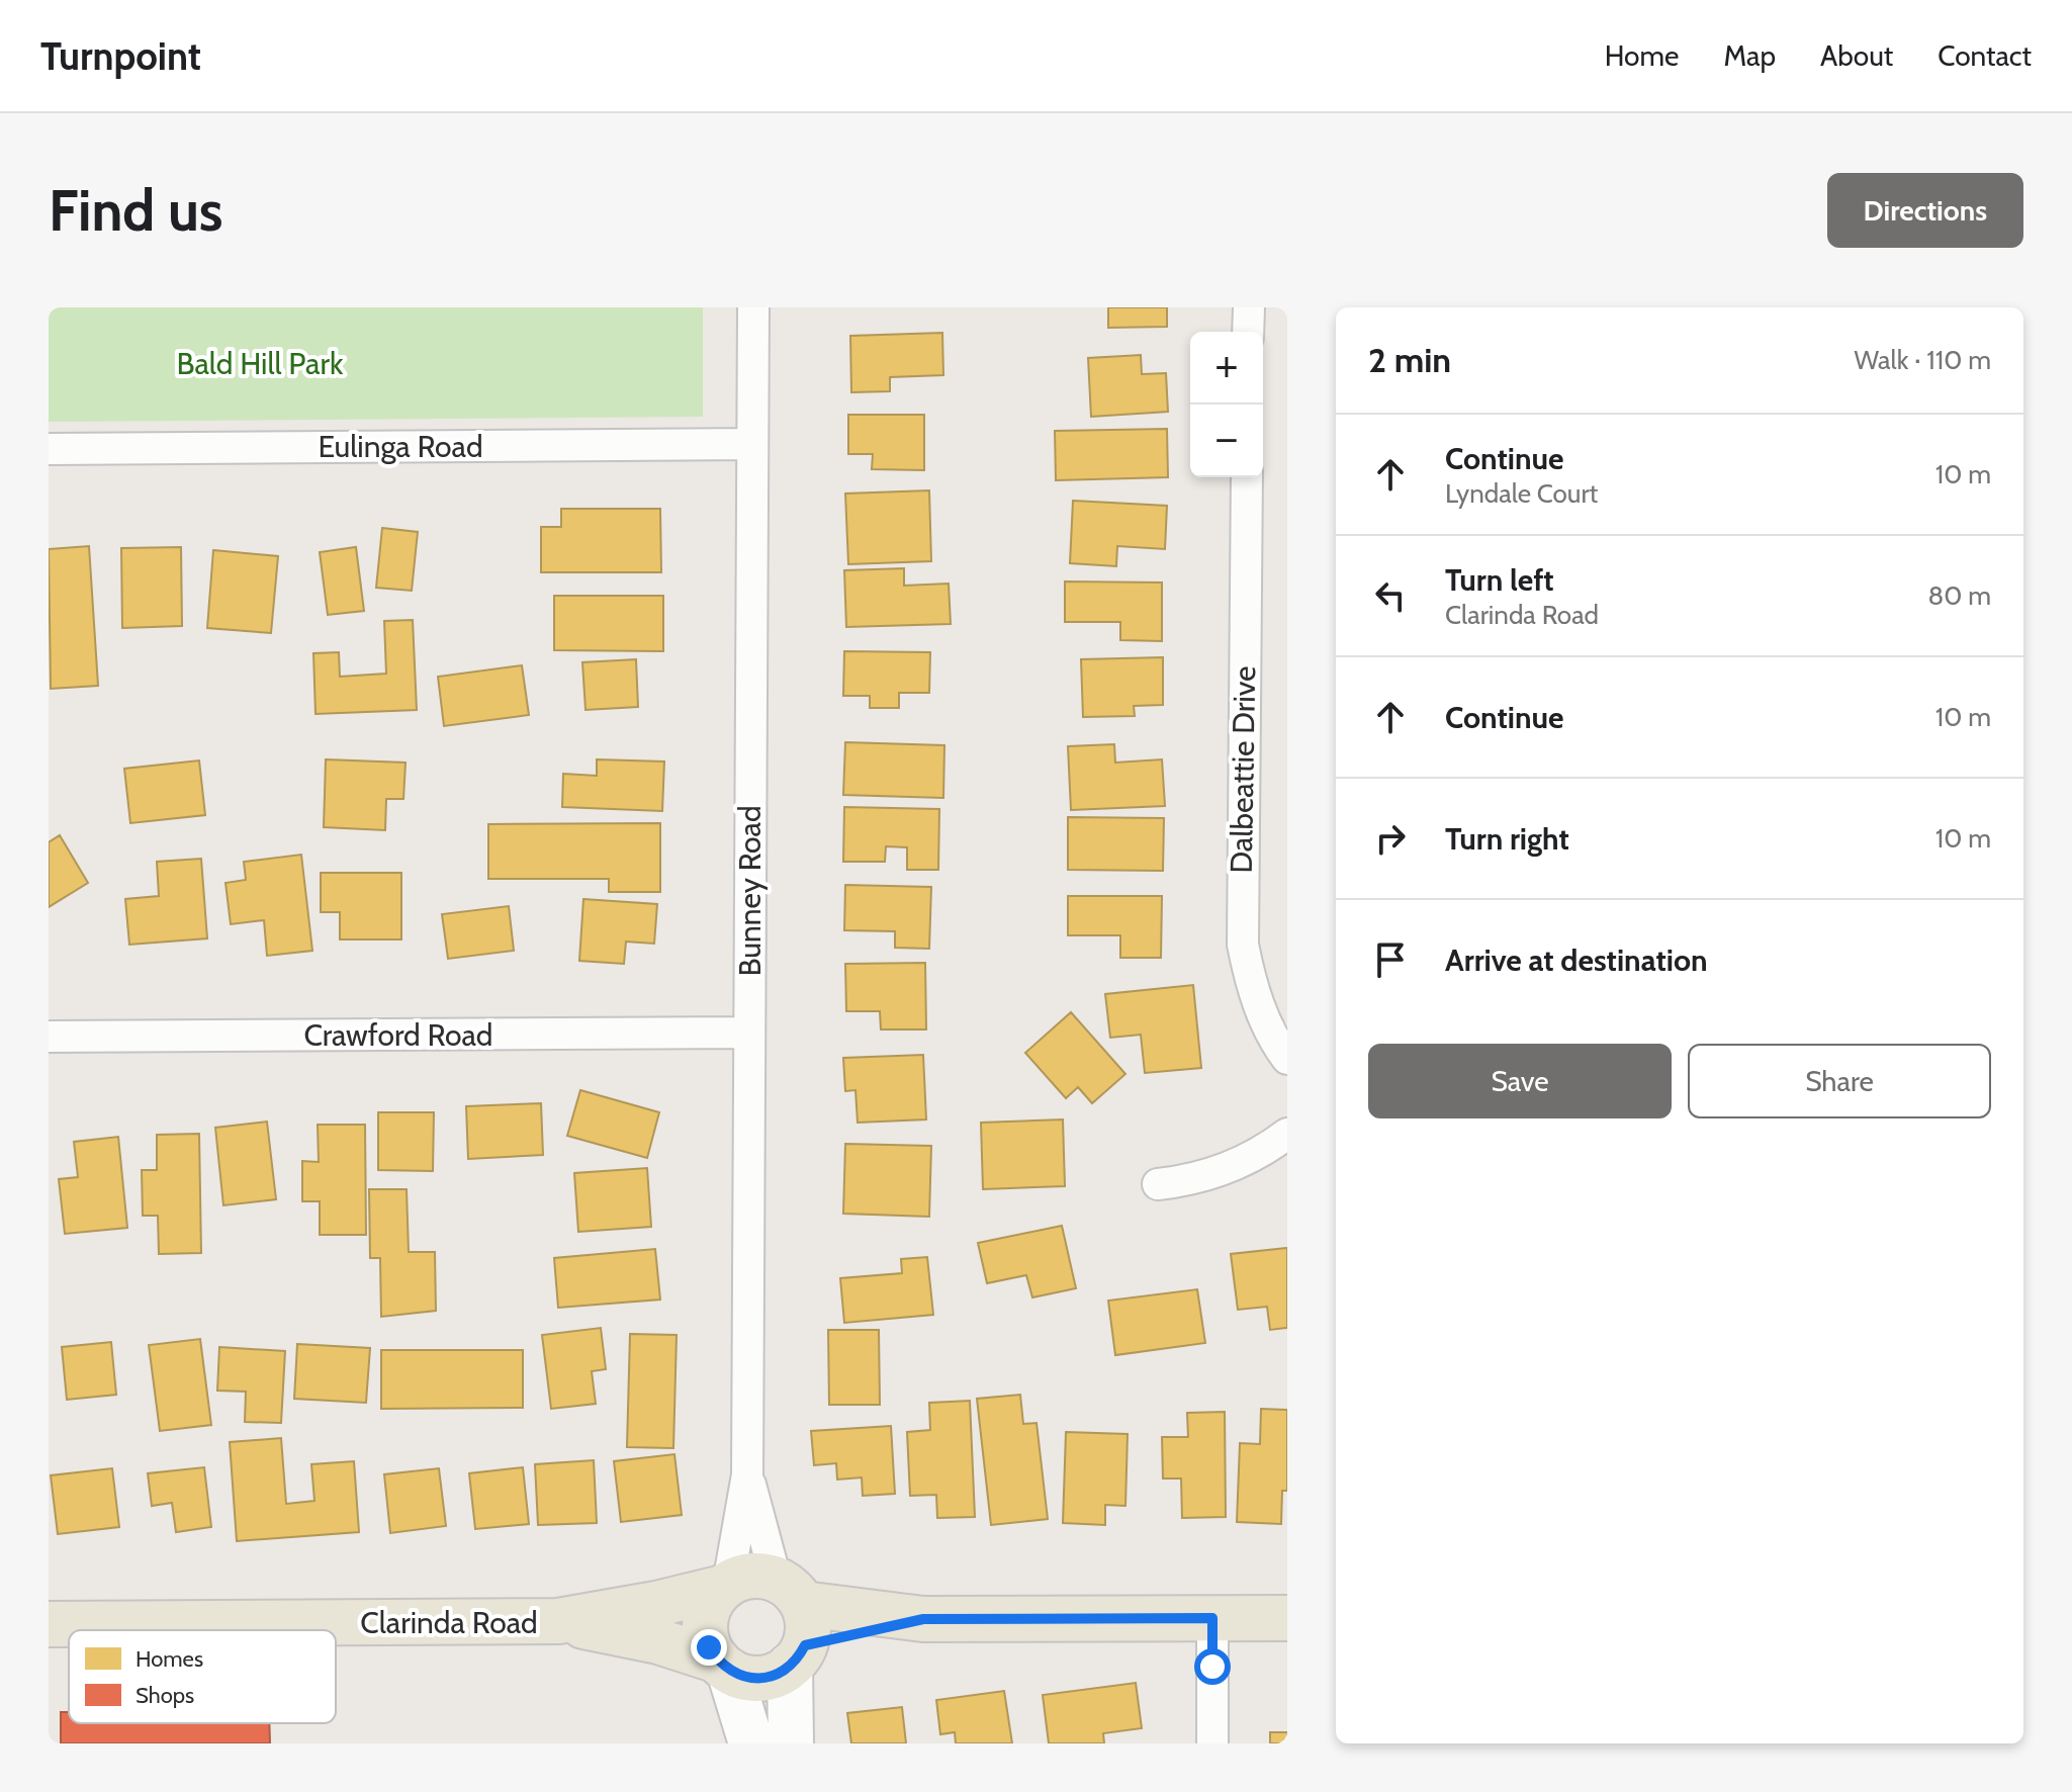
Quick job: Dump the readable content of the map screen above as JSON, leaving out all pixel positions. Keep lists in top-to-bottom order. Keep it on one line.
{"streets":{"main road":["Clarinda Road"],"street":["Eulinga Road","Dalbeattie Drive","Bunney Road","Crawford Road"]},"crossings":[["Eulinga Road","Bunney Road"],["Bunney Road","Crawford Road"],["Bunney Road","Clarinda Road"]],"parks":["Bald Hill Park"],"legend":["Homes","Shops"],"page":{"header":"Turnpoint","nav":["Home","Map","About","Contact"],"buttons":["Directions",["Save","Share"]],"title":"Find us","heading":["2 min","Walk · 110 m"],"map_buttons":["+","−"],"list":[["Continue","Lyndale Court","10 m"],["Turn left","Clarinda Road","80 m"],["Continue","10 m"],["Turn right","10 m"],"Arrive at destination"]}}
